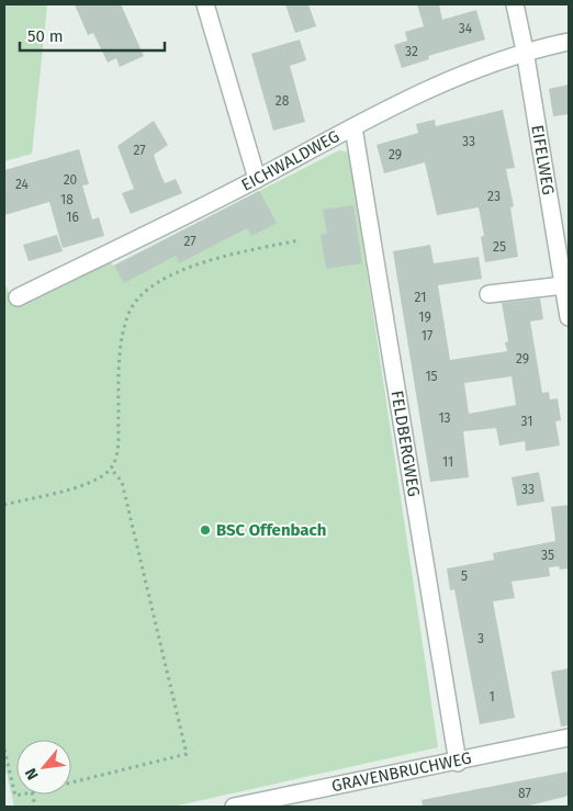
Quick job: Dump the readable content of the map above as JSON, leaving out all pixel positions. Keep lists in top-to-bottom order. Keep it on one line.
{"streets":{"street":["EICHWALDWEG","EIFELWEG","FELDBERGWEG","GRAVENBRUCHWEG"]},"crossings":[["EICHWALDWEG","EIFELWEG"],["EICHWALDWEG","FELDBERGWEG"],["FELDBERGWEG","GRAVENBRUCHWEG"]],"places":["BSC Offenbach"],"house_numbers":["34","32","28","33","27","29","20","24","23","18","16","27","25","21","19","17","29","15","13","31","11","33","35","5","3","1","87"],"scale_bar":"50 m","north":"bottom left"}
